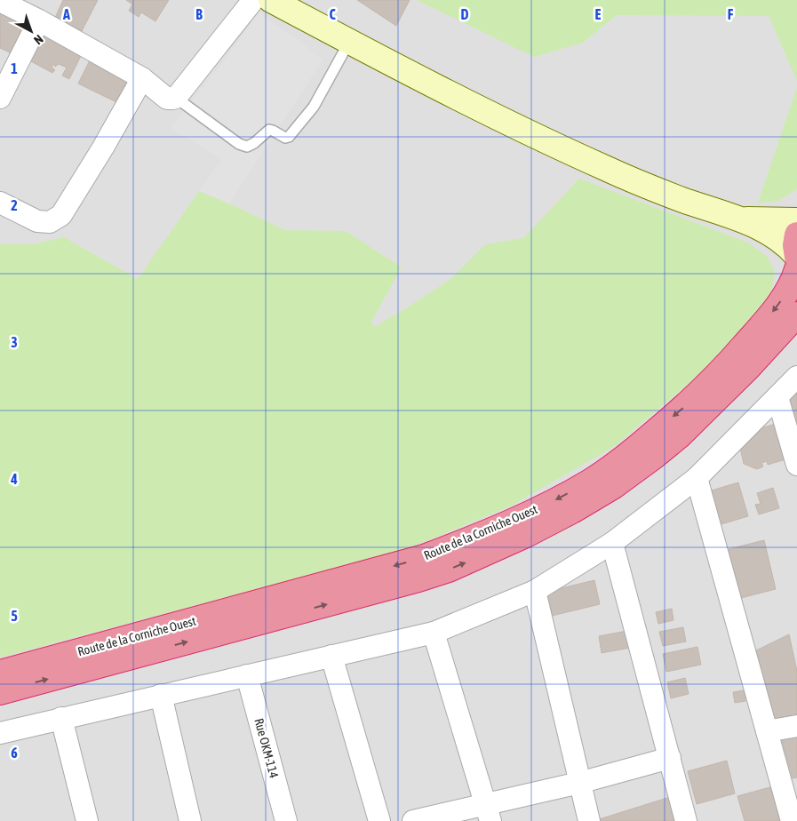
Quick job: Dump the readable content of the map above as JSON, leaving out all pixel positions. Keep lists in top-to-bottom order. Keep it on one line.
{"streets":{"highway":["Route de la Corniche Ouest"],"street":["Rue OKM-114"]},"north":"bottom right","grid":{"columns":["A","B","C","D","E","F"],"rows":["1","2","3","4","5","6"]}}
